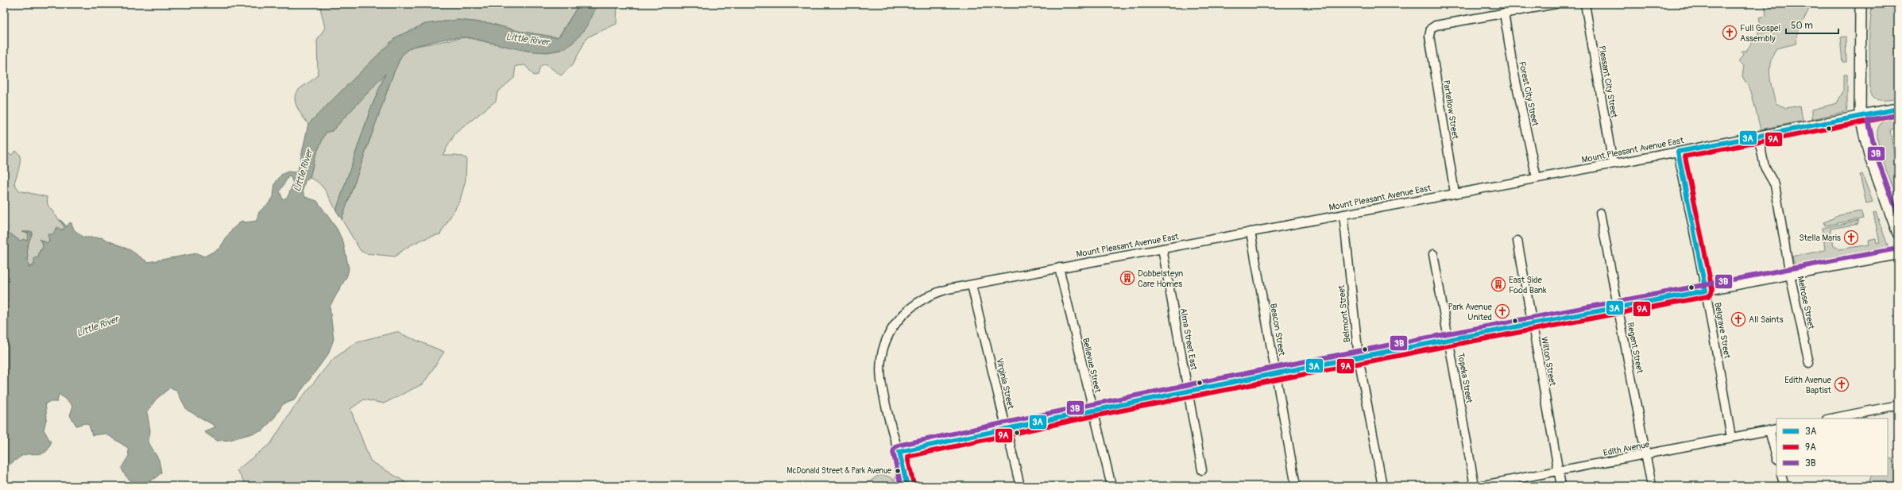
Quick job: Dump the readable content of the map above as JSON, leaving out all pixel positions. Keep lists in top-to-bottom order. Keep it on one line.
{"streets":{"street":["Pleasant City Street","Forest City Street","Partellow Street","Mount Pleasant Avenue East","Melrose Street","Belmont Street","Beacon Street","Belgrave Street","Alma Street East","Regent Street","Wilton Street","Bellevue Street","Topeka Street","Virginia Street","Edith Avenue"]},"crossings":[["Pleasant City Street","Mount Pleasant Avenue East"],["Forest City Street","Partellow Street"],["Forest City Street","Mount Pleasant Avenue East"],["Partellow Street","Mount Pleasant Avenue East"],["Mount Pleasant Avenue East","Melrose Street"],["Mount Pleasant Avenue East","Belmont Street"],["Mount Pleasant Avenue East","Beacon Street"],["Mount Pleasant Avenue East","Belgrave Street"],["Mount Pleasant Avenue East","Alma Street East"],["Mount Pleasant Avenue East","Bellevue Street"],["Mount Pleasant Avenue East","Virginia Street"],["Belgrave Street","Edith Avenue"],["Regent Street","Edith Avenue"],["Wilton Street","Edith Avenue"]],"water":["Little River"],"places":{"church":["Full Gospel Assembly","Stella Maris","Park Avenue United","All Saints","Edith Avenue Baptist"],"building":["Dobbelsteyn Care Homes","East Side Food Bank"],"other":["McDonald Street & Park Avenue"]},"lines":["transit line 3A","transit line 9A","transit line 3B"],"legend":["3A","9A","3B"],"scale_bar":"50 m"}
